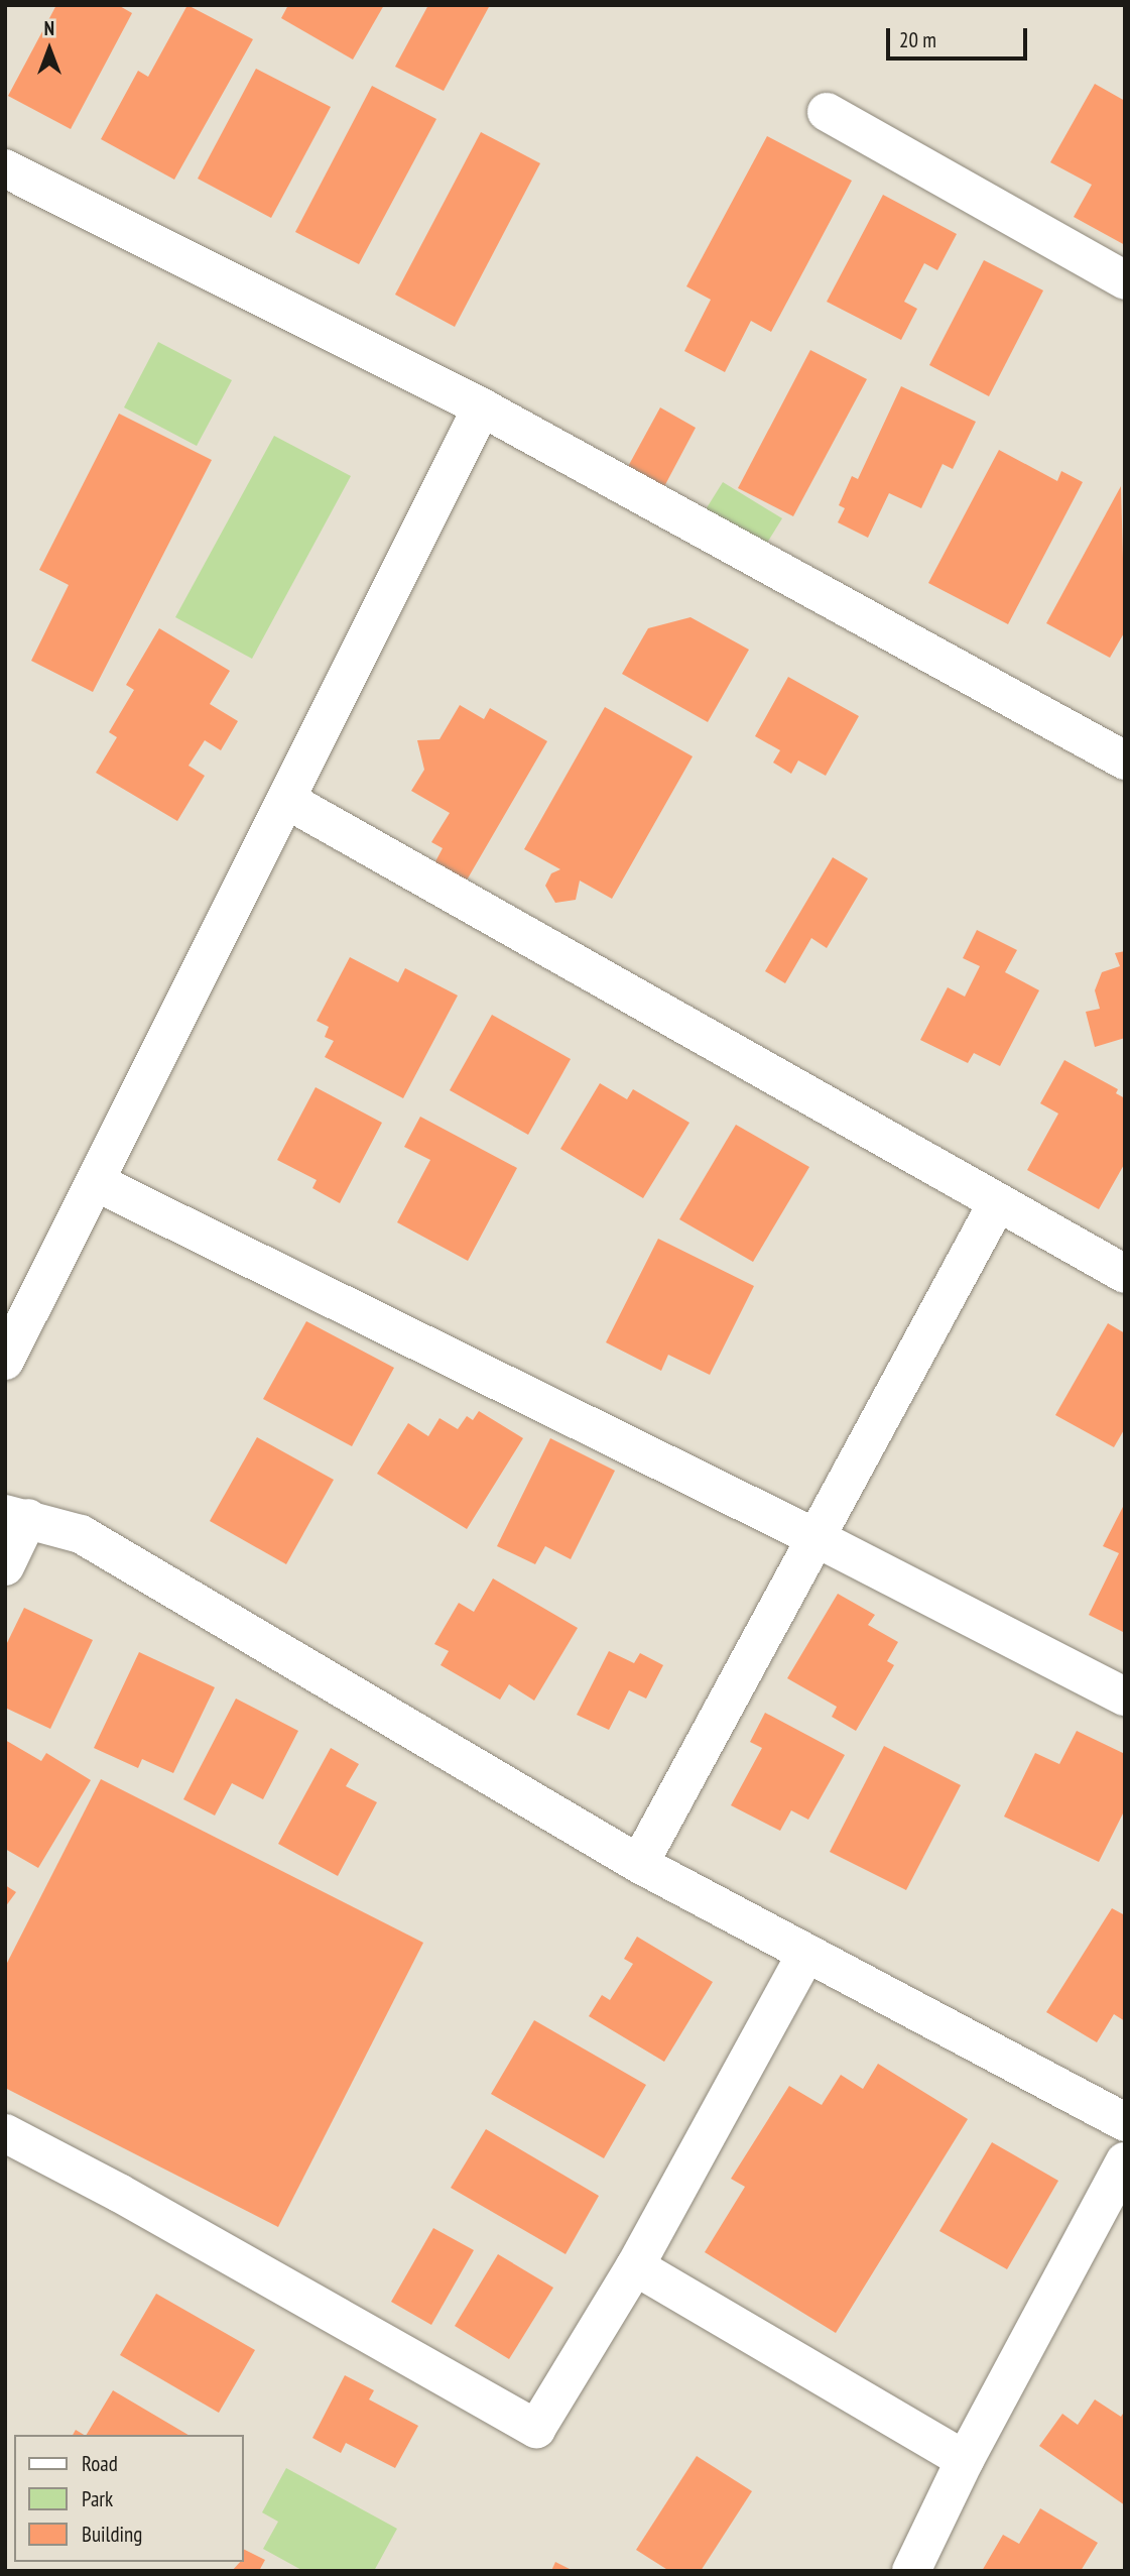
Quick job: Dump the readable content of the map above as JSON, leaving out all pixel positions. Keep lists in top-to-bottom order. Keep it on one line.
{"legend":["Road","Park","Building"],"scale_bar":"20 m","north":"top"}
